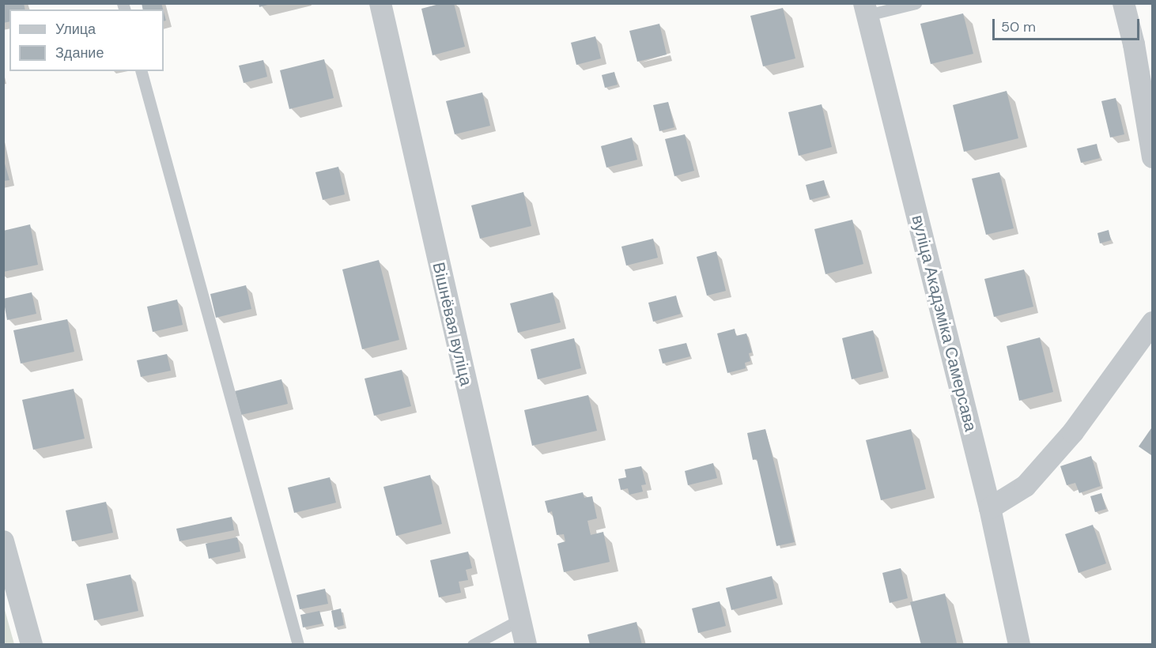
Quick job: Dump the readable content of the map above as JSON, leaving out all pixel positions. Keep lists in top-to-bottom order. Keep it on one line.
{"streets":{"street":["вуліца Акадэміка Самерсава","Вішнёвая вуліца"]},"legend":["Улица","Здание"],"scale_bar":"50 m"}
